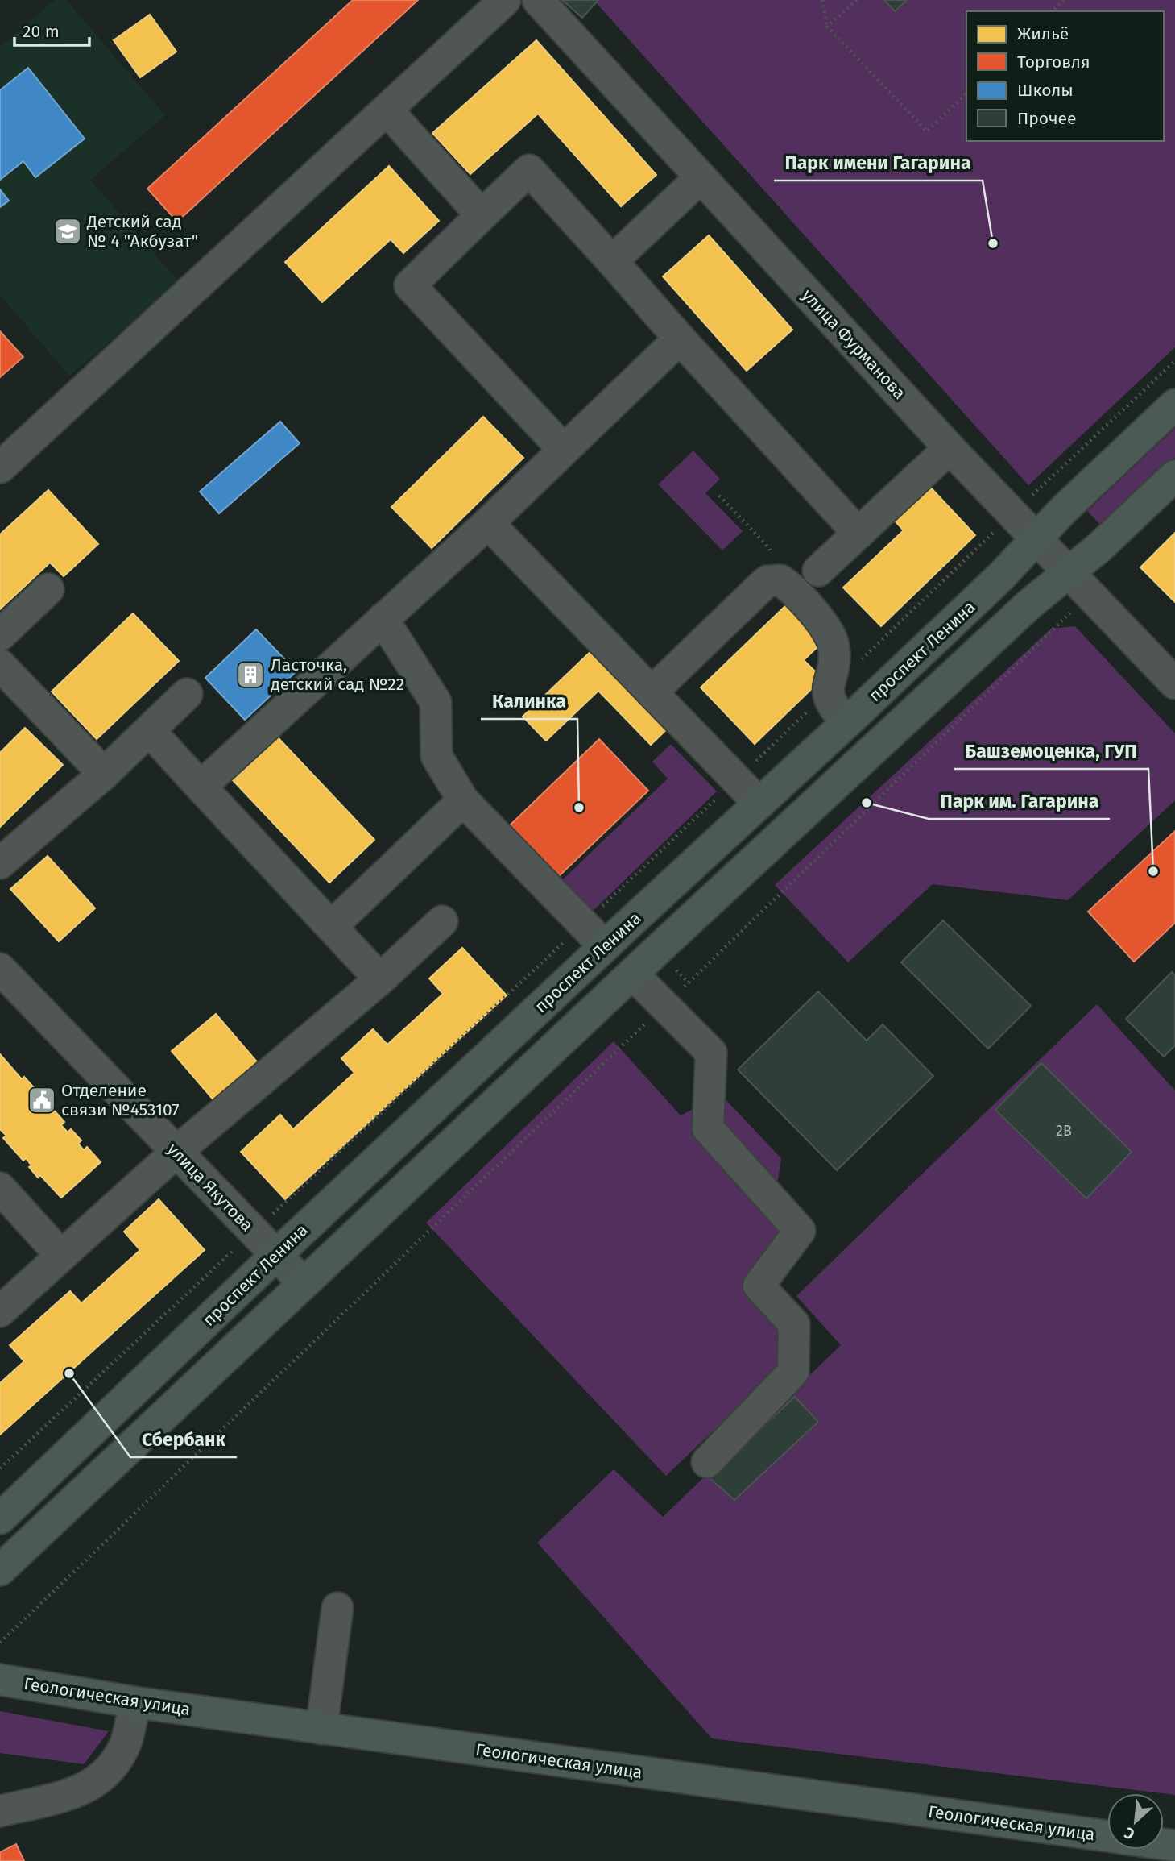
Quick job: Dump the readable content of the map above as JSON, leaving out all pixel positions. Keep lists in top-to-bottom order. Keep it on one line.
{"streets":{"main road":["проспект Ленина","Геологическая улица"],"street":["улица Фурманова","улица Якутова"]},"crossings":[["улица Фурманова","проспект Ленина"],["проспект Ленина","улица Якутова"]],"places":{"school or university":["Детский сад № 4 \"Акбузат\""],"other":["Парк имени Гагарина","Парк им. Гагарина","Калинка","Башземоценка, ГУП","Сбербанк"],"building":["Ласточка, детский сад №22"],"public building":["Отделение связи №453107"]},"house_numbers":["2В"],"legend":["Жильё","Торговля","Школы","Прочее"],"scale_bar":"20 m","north":"bottom left"}
